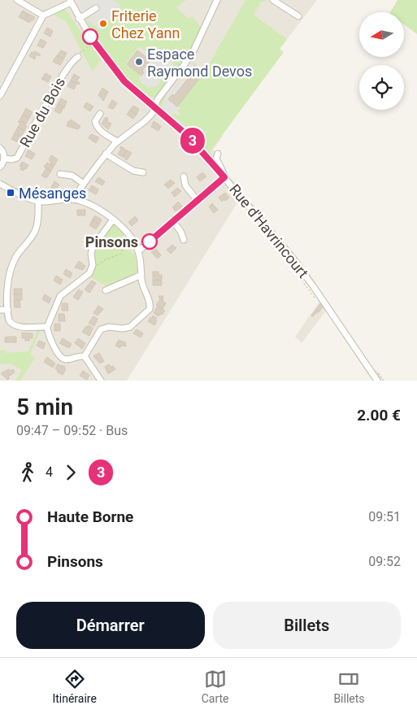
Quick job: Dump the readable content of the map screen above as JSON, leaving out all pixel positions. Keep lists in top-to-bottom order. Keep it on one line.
{"streets":{"street":["Rue du Bois","Rue d'Havrincourt"]},"places":{"other":["Friterie Chez Yann","Espace Raymond Devos","Pinsons"],"transit":["Mésanges"]},"lines":["bus line 3"],"north":"left","page":{"on_map":"3","heading":["5 min","09:47 – 09:52 · Bus","2.00 €"],"legs":["4","3"],"list":[{"name":"Haute Borne","value":"09:51"},{"name":"Pinsons","value":"09:52"}],"buttons":["Démarrer","Billets"],"tabs":["Itinéraire","Carte","Billets"]}}
